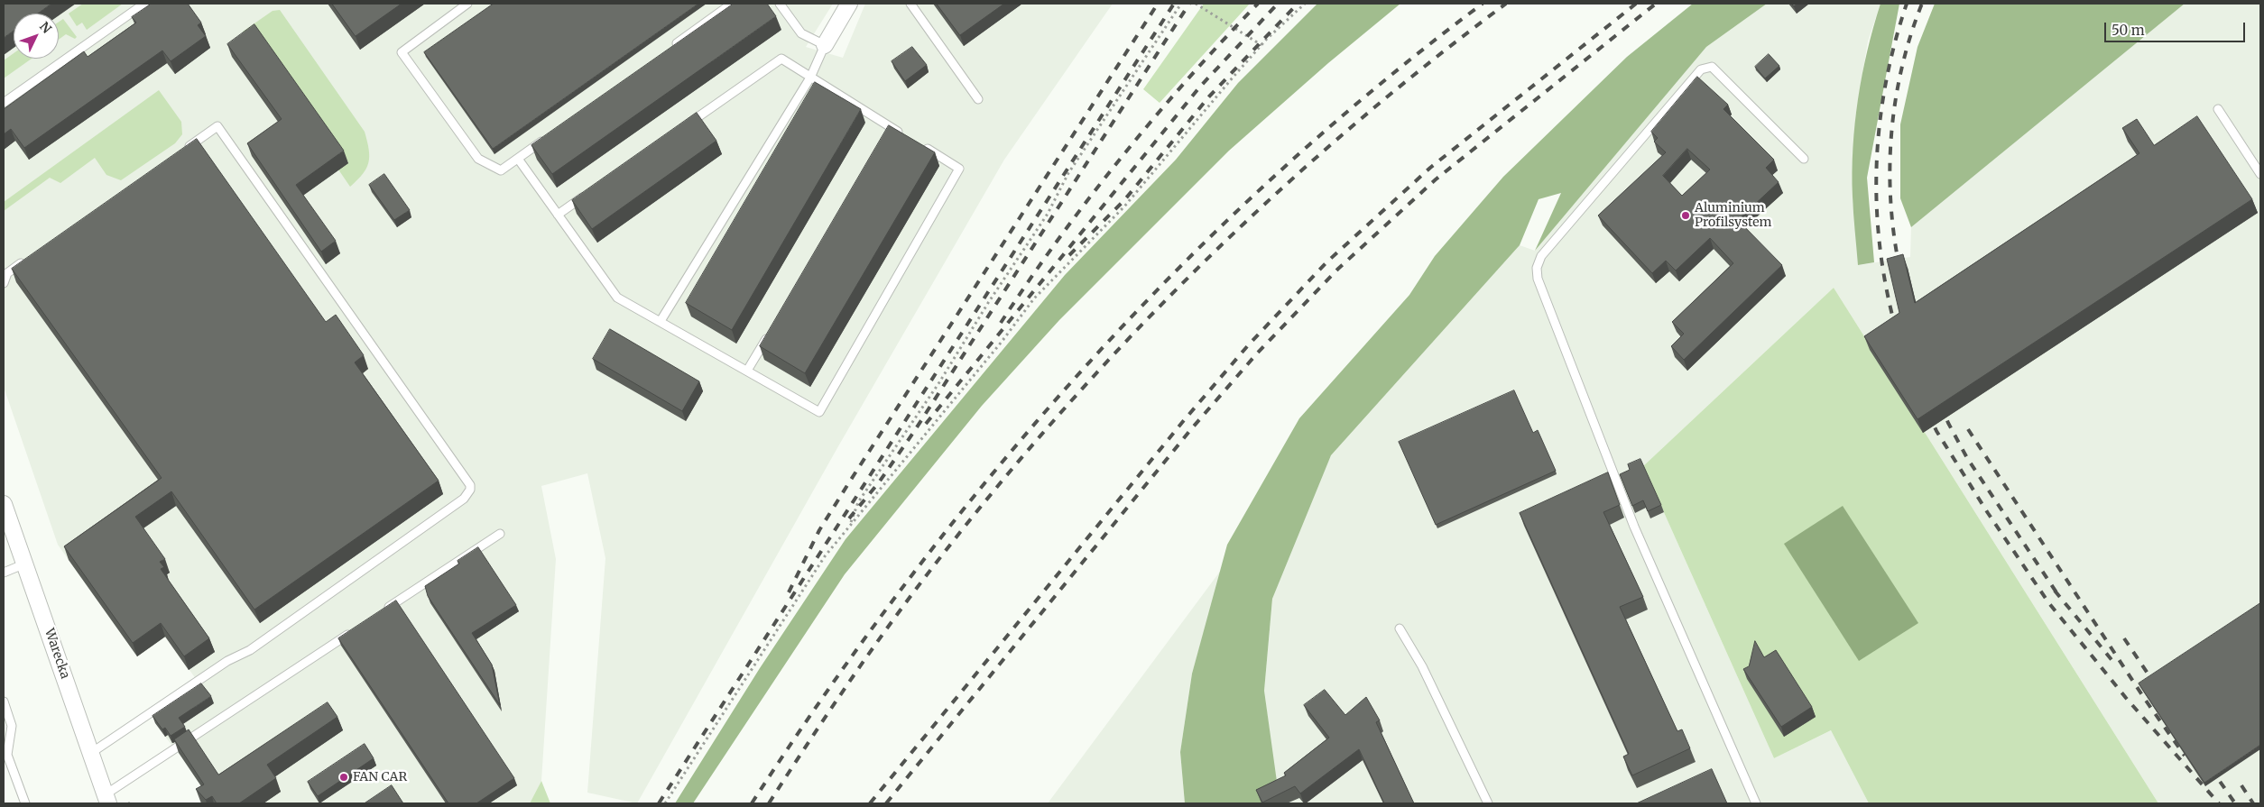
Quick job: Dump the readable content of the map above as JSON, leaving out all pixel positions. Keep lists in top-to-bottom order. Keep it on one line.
{"streets":{"street":["Warecka"]},"places":["Aluminium Profilsystem","FAN CAR"],"scale_bar":"50 m","north":"top right"}
